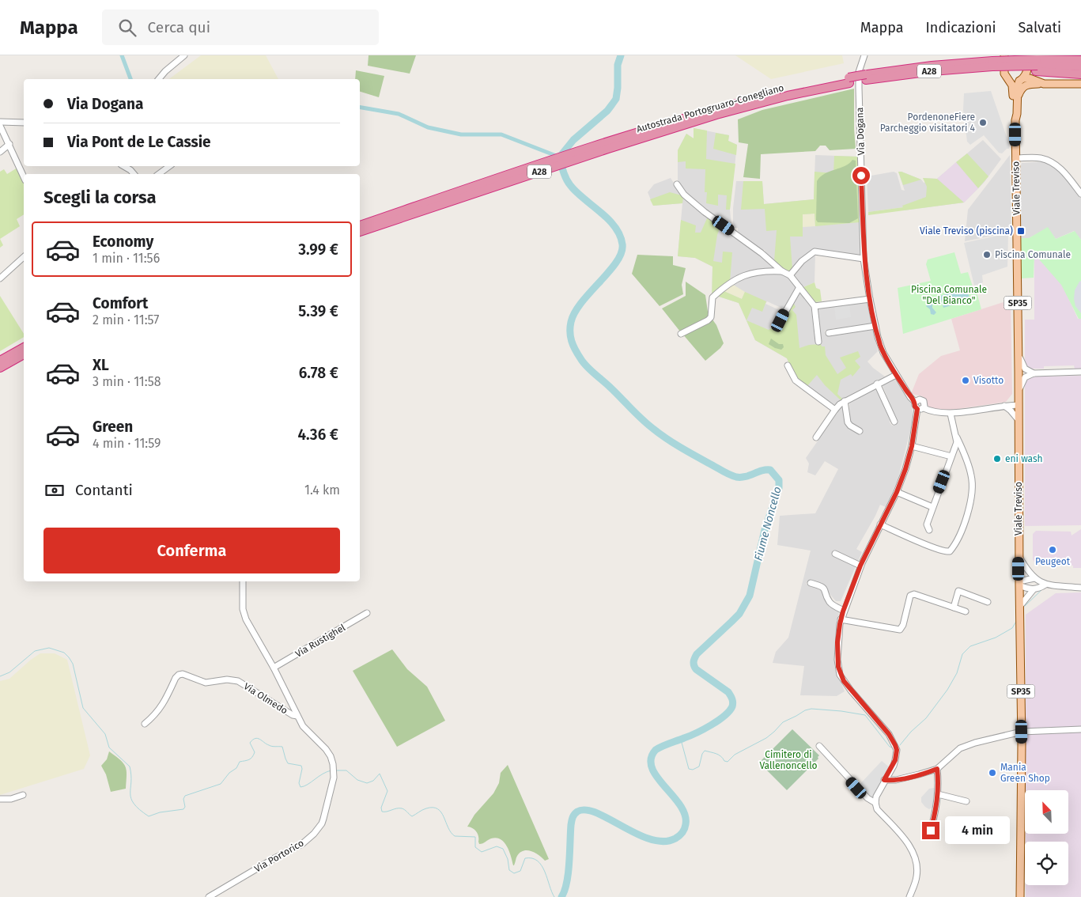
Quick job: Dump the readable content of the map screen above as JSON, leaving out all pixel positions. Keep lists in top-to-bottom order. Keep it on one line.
{"streets":{"highway":["A28","Autostrada Portogruaro-Conegliano"],"main road":["Viale Treviso","SP35"],"street":["Via Dogana","Via Rustighel","Via Olmedo","Via Portorico"]},"crossings":[["A28","Autostrada Portogruaro-Conegliano"],["Via Olmedo","Via Portorico"]],"water":["Fiume Noncello"],"parks":["Piscina Comunale \"Del Bianco\"","Cimitero di Vallenoncello"],"places":{"other":["PordenoneFiere Parcheggio visitatori 4","Piscina Comunale","Visotto","eni wash","Peugeot","Mania Green Shop"],"transit":["Viale Treviso (piscina)"]},"north":"top left","page":{"header":"Mappa","search":"Cerca qui","nav":["Mappa","Indicazioni","Salvati"],"banner":["Via Dogana","Via Pont de Le Cassie"],"heading":"Scegli la corsa","list":[{"name":"Economy","note":"1 min · 11:56","value":"3.99 €"},{"name":"Comfort","note":"2 min · 11:57","value":"5.39 €"},{"name":"XL","note":"3 min · 11:58","value":"6.78 €"},{"name":"Green","note":"4 min · 11:59","value":"4.36 €"}],"pay":["Contanti","1.4 km"],"buttons":"Conferma","bubble":"4 min"}}
